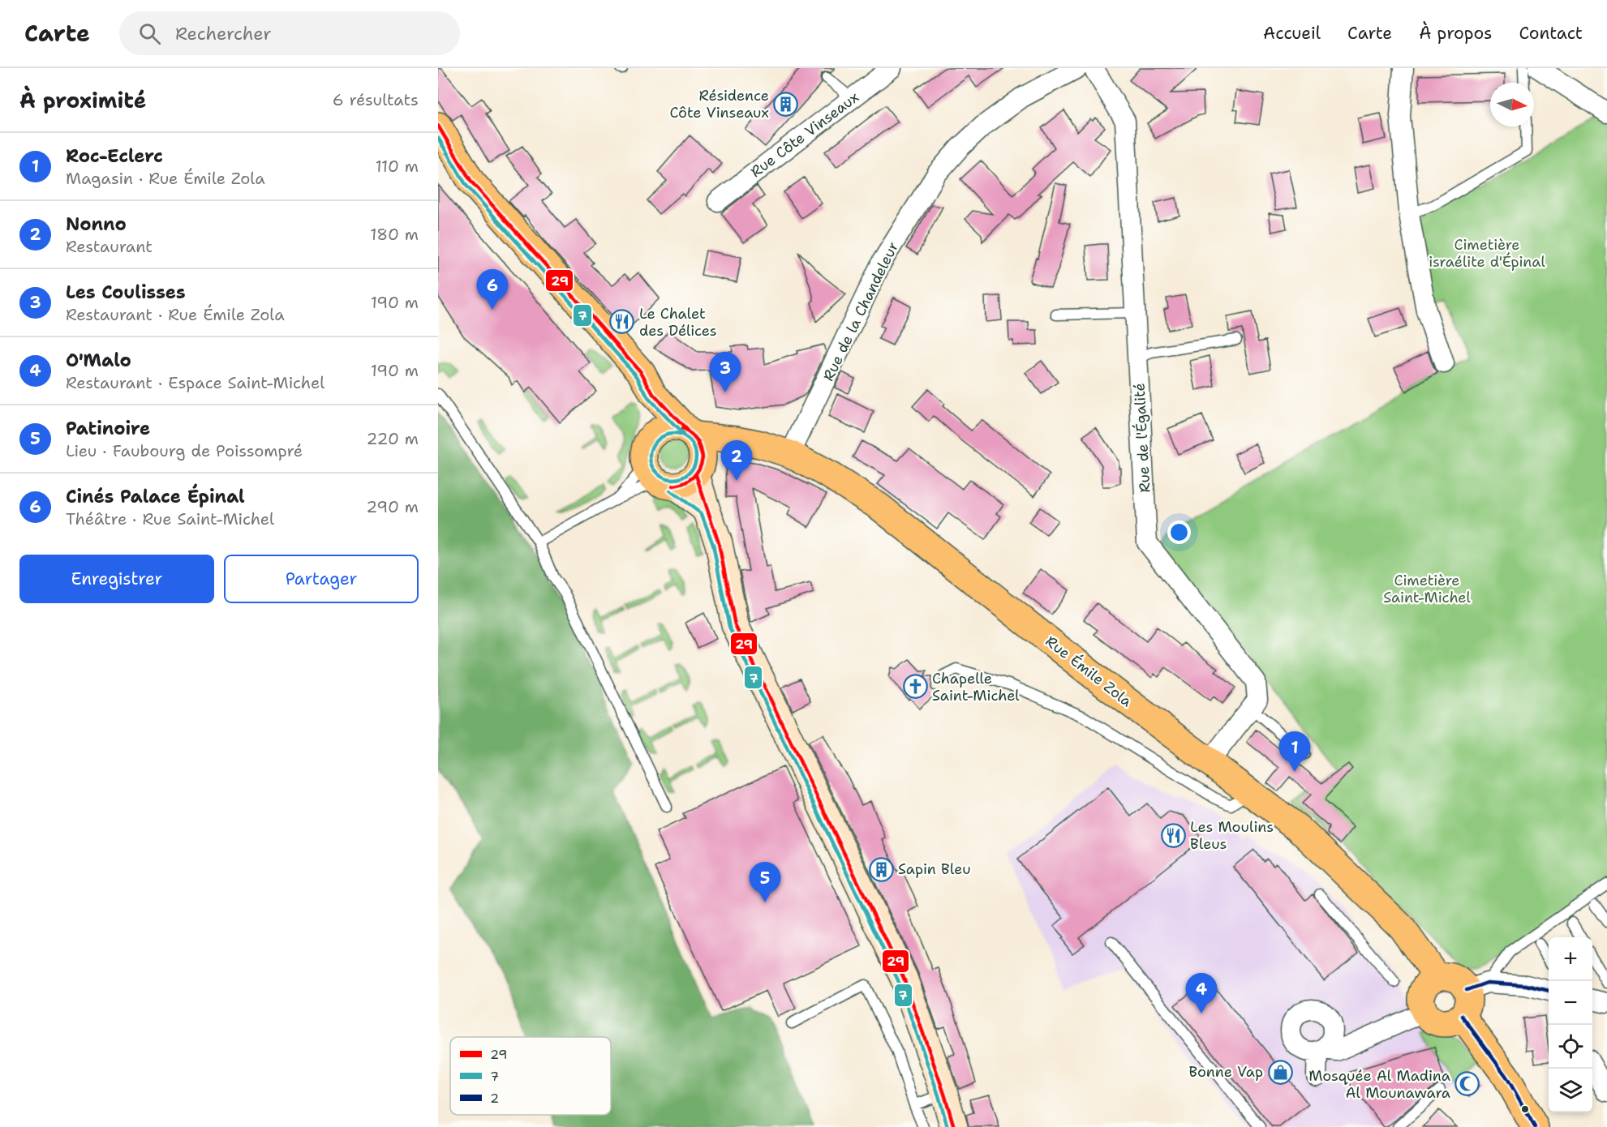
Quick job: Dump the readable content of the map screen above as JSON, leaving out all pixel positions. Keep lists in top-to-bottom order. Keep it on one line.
{"streets":{"main road":["Rue Émile Zola"],"street":["Rue Côte Vinseaux","Rue de la Chandeleur","Rue de l'Égalité"]},"crossings":[["Rue de la Chandeleur","Rue Émile Zola"],["Rue de l'Égalité","Rue Émile Zola"]],"parks":["Cimetière israélite d'Épinal","Cimetière Saint-Michel"],"places":{"building":["Résidence Côte Vinseaux","Sapin Bleu"],"restaurant":["Le Chalet des Délices","Les Moulins Bleus"],"church":["Chapelle Saint-Michel"],"shop":["Bonne Vap"],"mosque":["Mosquée Al Madina Al Mounawara"]},"lines":["transit line 29","transit line 7","transit line 2"],"legend":["29","7","2"],"north":"right","page":{"header":"Carte","search":"Rechercher","nav":["Accueil","Carte","À propos","Contact"],"heading":["À proximité","6 résultats"],"list":[{"mark":"1","name":"Roc-Eclerc","note":"Magasin · Rue Émile Zola","value":"110 m"},{"mark":"2","name":"Nonno","note":"Restaurant","value":"180 m"},{"mark":"3","name":"Les Coulisses","note":"Restaurant · Rue Émile Zola","value":"190 m"},{"mark":"4","name":"O'Malo","note":"Restaurant · Espace Saint-Michel","value":"190 m"},{"mark":"5","name":"Patinoire","note":"Lieu · Faubourg de Poissompré","value":"220 m"},{"mark":"6","name":"Cinés Palace Épinal","note":"Théâtre · Rue Saint-Michel","value":"290 m"}],"pins":["6","3","2","1","5","4"],"buttons":["Enregistrer","Partager"],"map_buttons":["+","−"]}}
